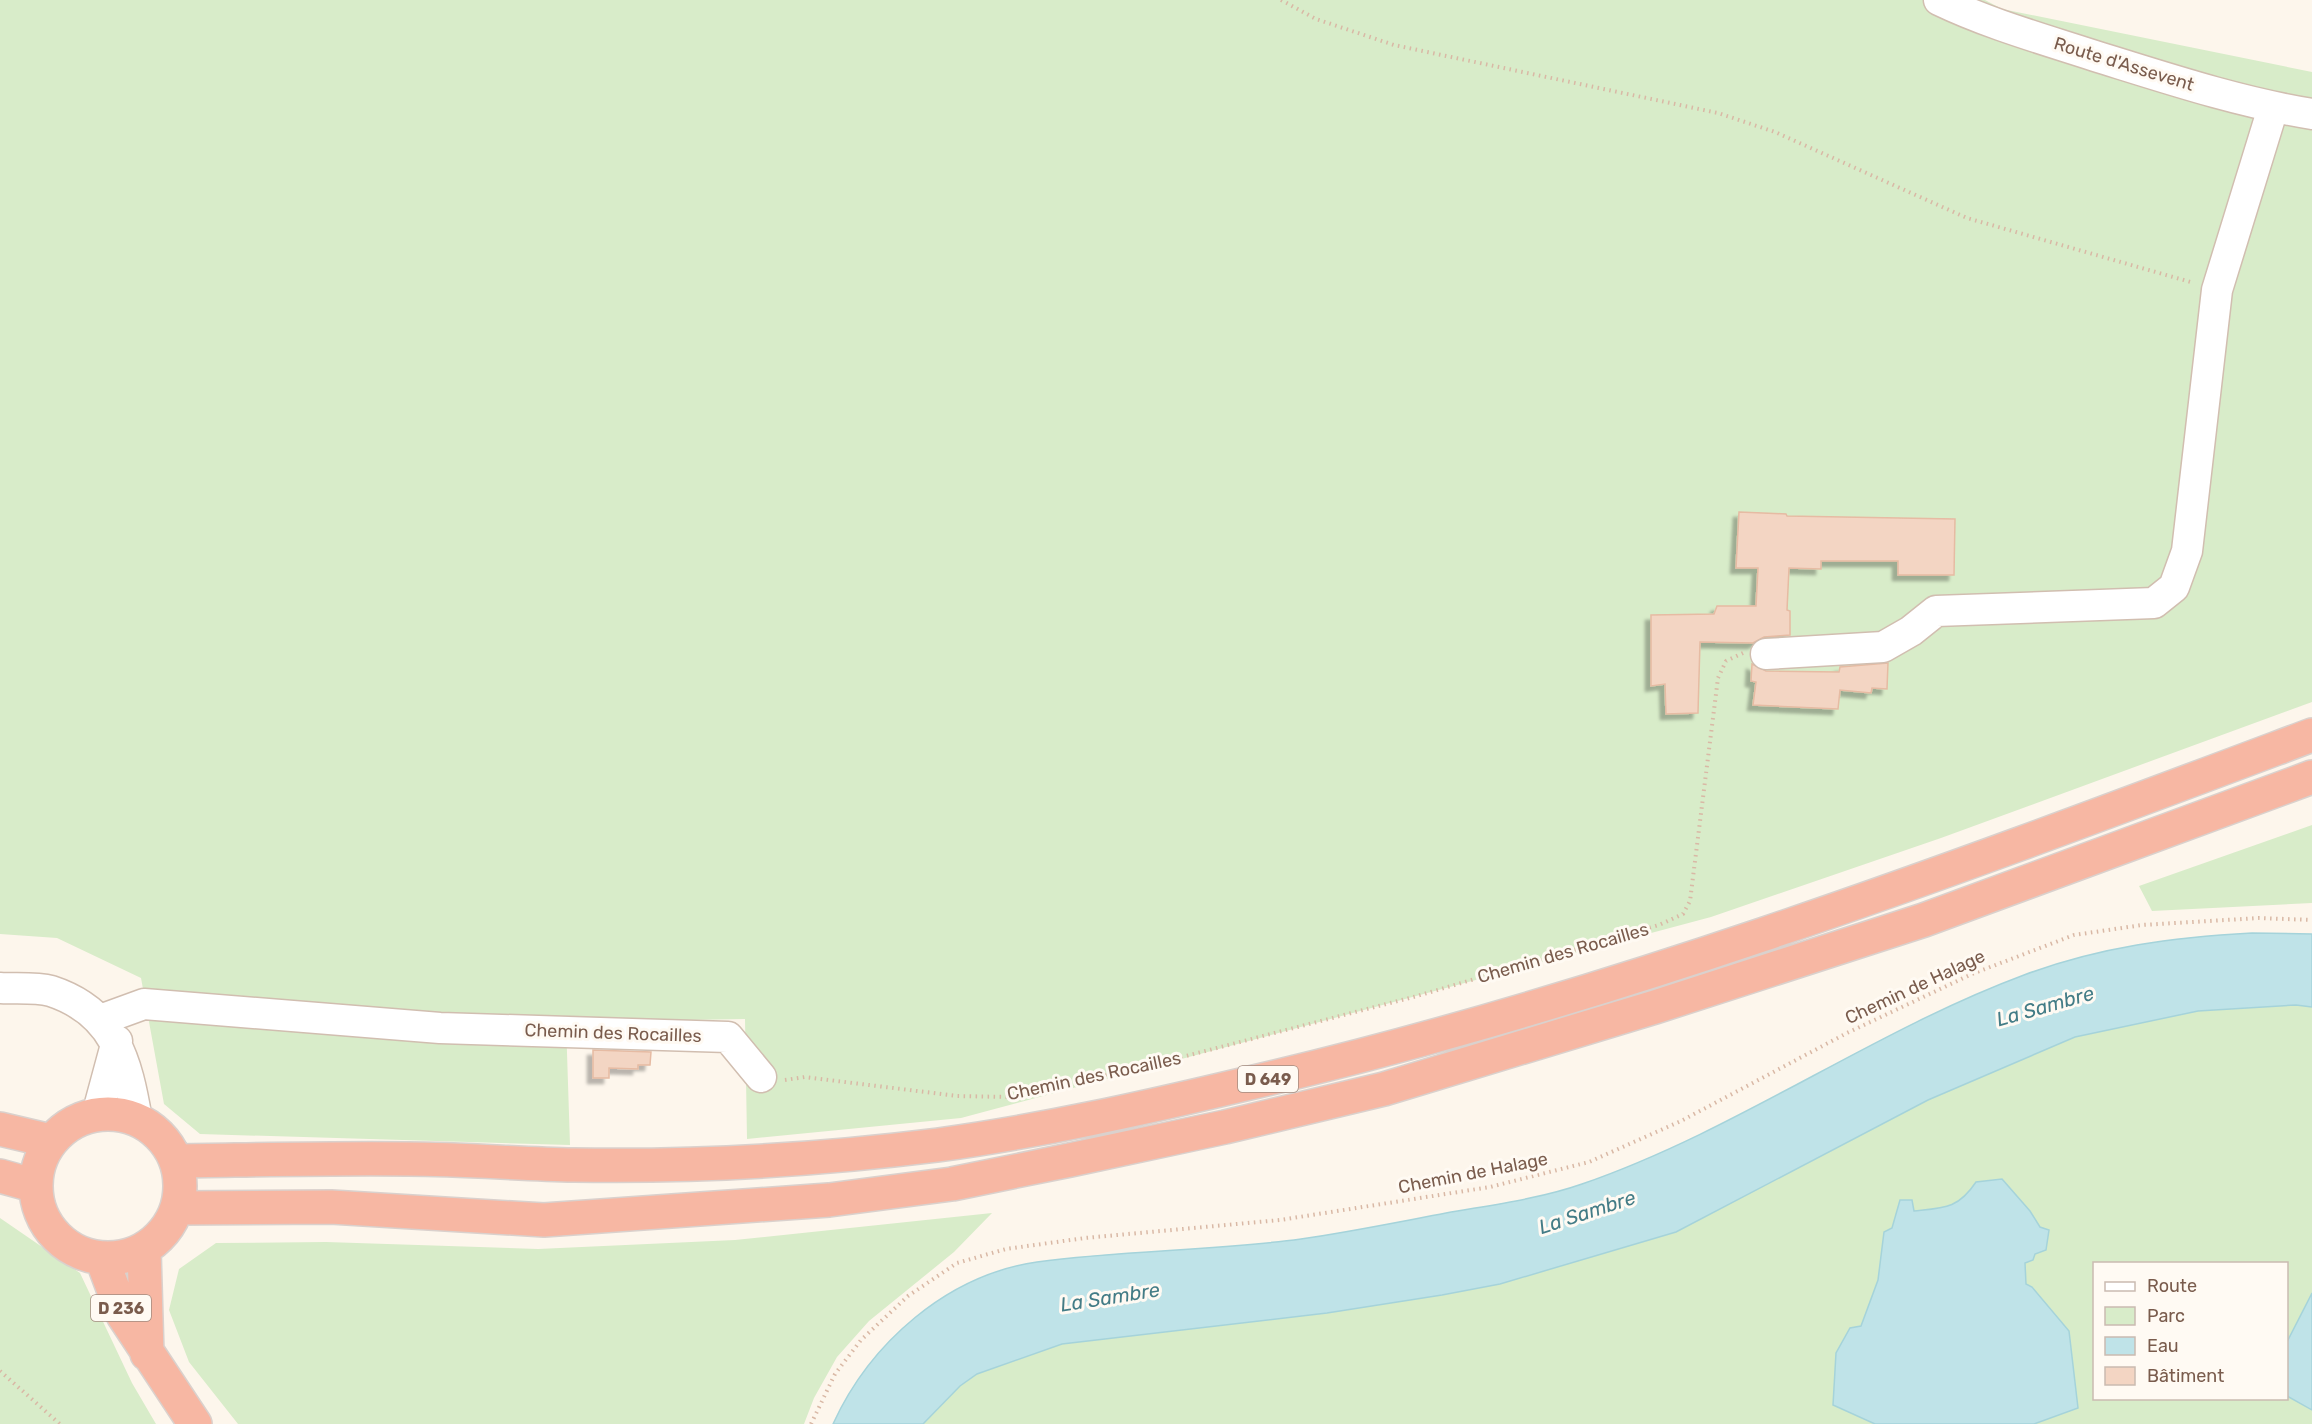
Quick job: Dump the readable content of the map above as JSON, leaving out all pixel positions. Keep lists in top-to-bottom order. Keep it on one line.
{"streets":{"highway":["D 649","D 236"],"street":["Route d'Assevent","Chemin des Rocailles"],"path":["Chemin de Halage"]},"crossings":[["D 649","D 236"]],"water":["La Sambre"],"legend":["Route","Parc","Eau","Bâtiment"]}
